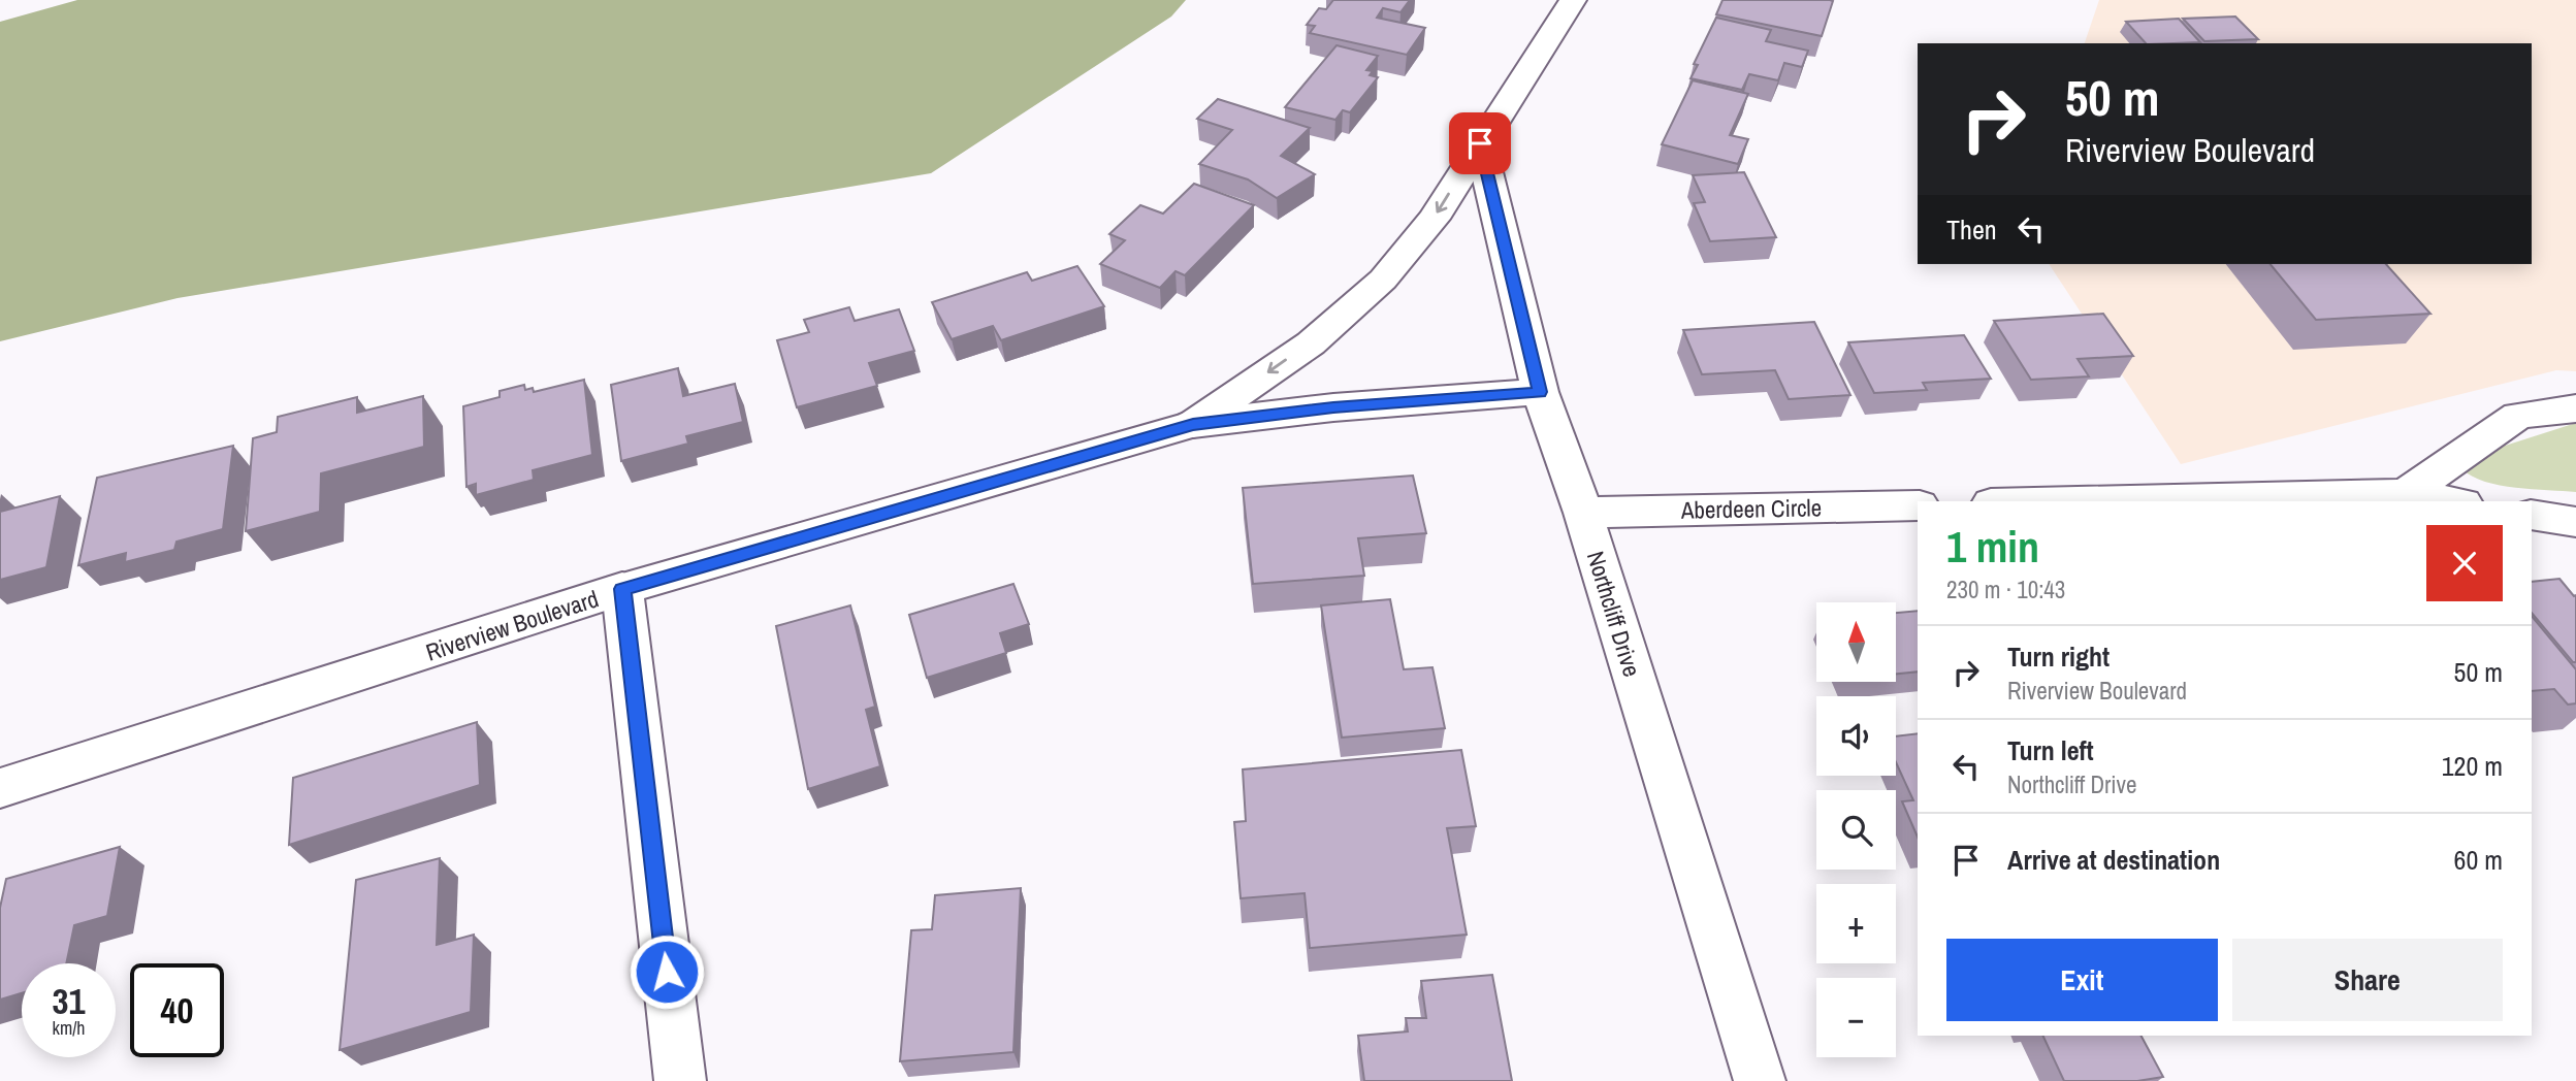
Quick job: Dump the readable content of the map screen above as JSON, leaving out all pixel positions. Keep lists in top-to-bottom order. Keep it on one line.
{"streets":{"street":["Aberdeen Circle","Northcliff Drive","Riverview Boulevard"]},"crossings":[["Aberdeen Circle","Northcliff Drive"],["Northcliff Drive","Riverview Boulevard"]],"north":"top","page":{"turn":["50 m","Riverview Boulevard"],"then":"Then","heading":["1 min","230 m · 10:43"],"map_buttons":["+","−"],"list":[{"name":"Turn right","note":"Riverview Boulevard","value":"50 m"},{"name":"Turn left","note":"Northcliff Drive","value":"120 m"},{"name":"Arrive at destination","value":"60 m"}],"buttons":["Exit","Share"],"speed":"31 km/h","limit":"40"}}
